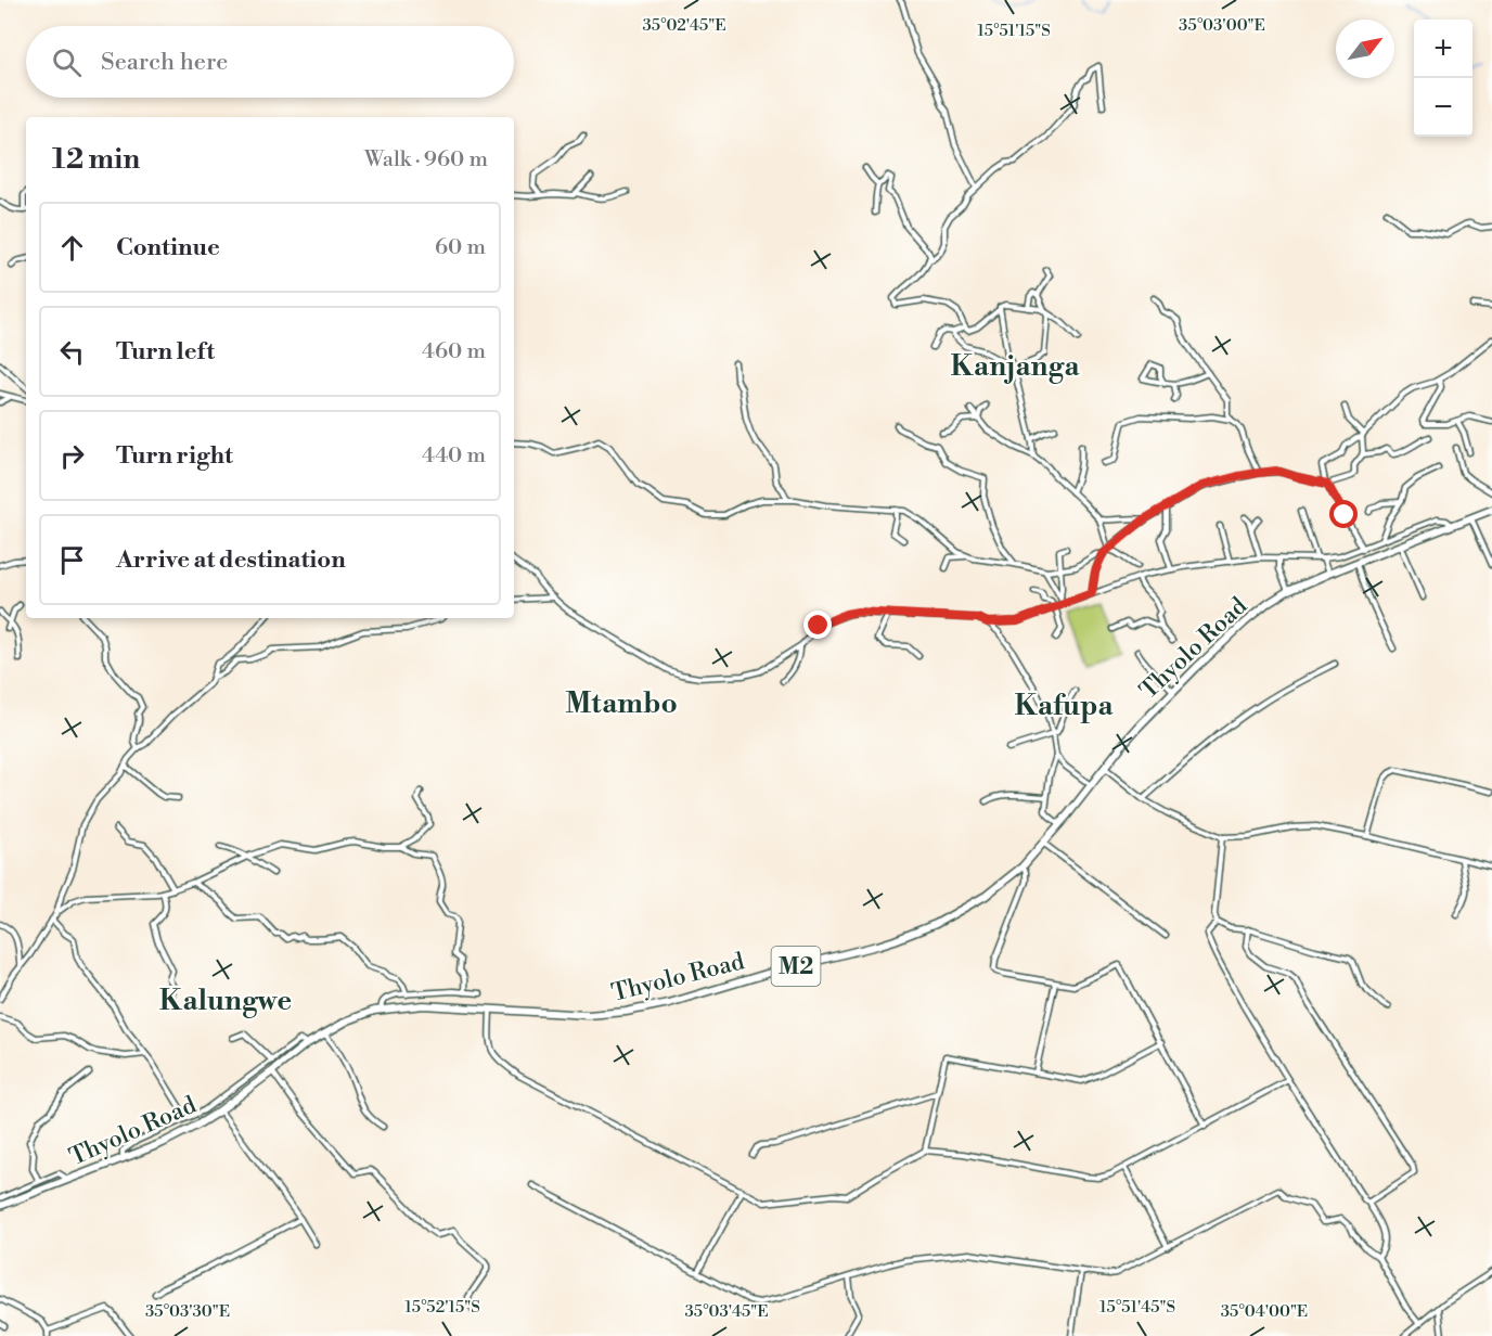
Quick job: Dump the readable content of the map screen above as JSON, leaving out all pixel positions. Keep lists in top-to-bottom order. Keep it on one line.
{"streets":{"highway":["Thyolo Road","M2"]},"districts":["Kanjanga","Mtambo","Kafupa","Kalungwe"],"north":"top right","page":{"map_buttons":["+","−"],"search":"Search here","heading":["12 min","Walk · 960 m"],"list":[["Continue","60 m"],["Turn left","460 m"],["Turn right","440 m"],"Arrive at destination"]},"coordinates":["35°02'45\"E","35°03'00\"E","15°51'15\"S","15°52'15\"S","15°51'45\"S","35°03'30\"E","35°03'45\"E","35°04'00\"E"]}
